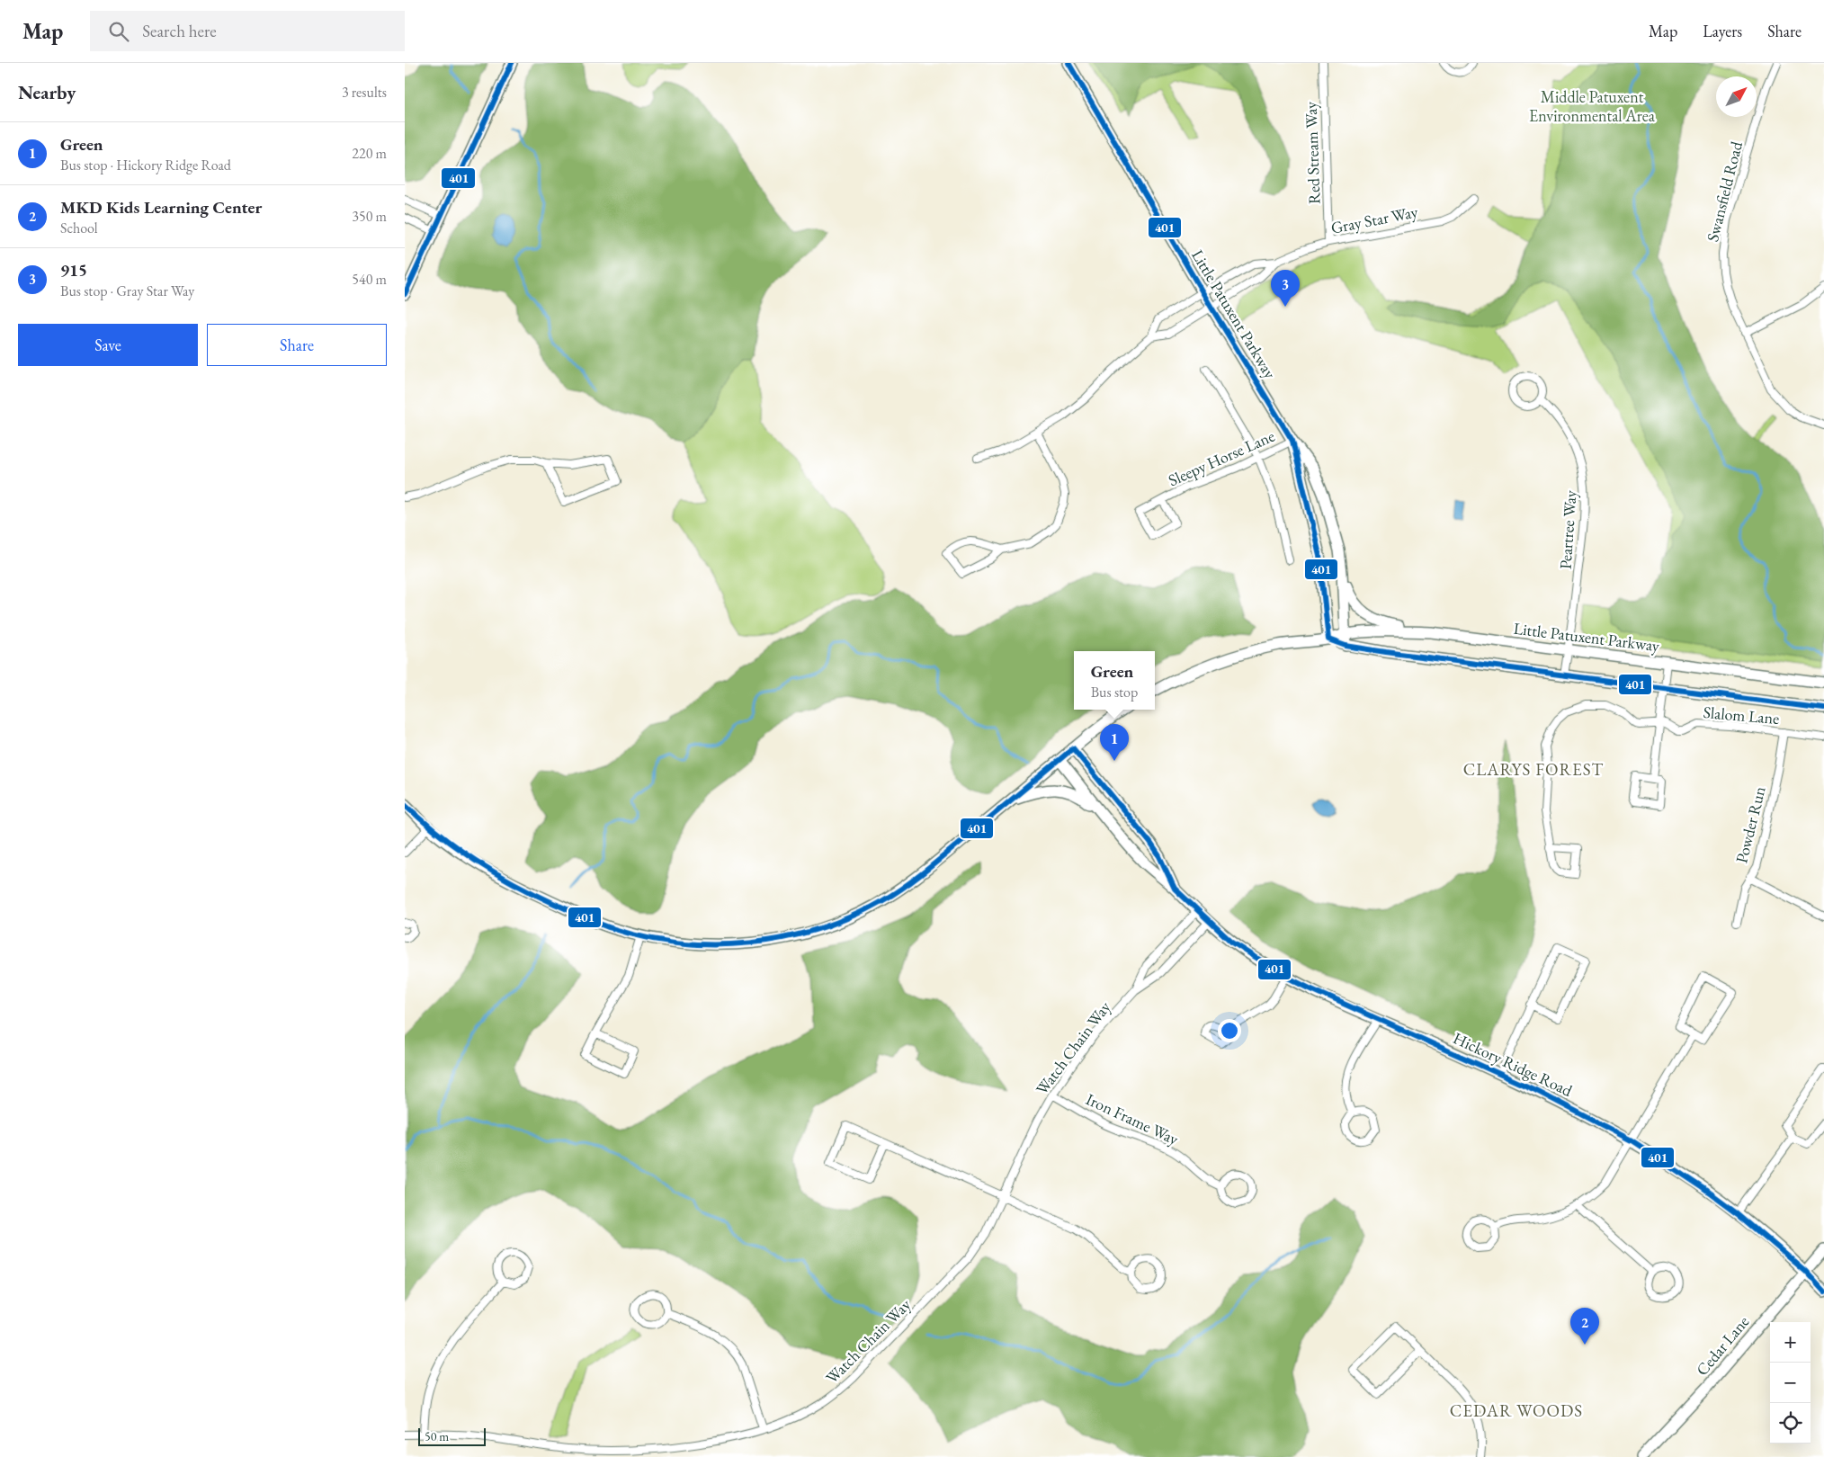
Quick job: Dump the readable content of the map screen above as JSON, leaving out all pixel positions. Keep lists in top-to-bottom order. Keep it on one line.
{"streets":{"street":["Red Stream Way","Swansfield Road","Gray Star Way","Little Patuxent Parkway","Sleepy Horse Lane","Peartree Way","Slalom Lane","Powder Run","Watch Chain Way","Hickory Ridge Road","Iron Frame Way","Cedar Lane"]},"crossings":[["Red Stream Way","Gray Star Way"],["Gray Star Way","Little Patuxent Parkway"],["Little Patuxent Parkway","Sleepy Horse Lane"],["Little Patuxent Parkway","Peartree Way"],["Slalom Lane","Powder Run"],["Watch Chain Way","Hickory Ridge Road"],["Watch Chain Way","Iron Frame Way"],["Hickory Ridge Road","Cedar Lane"]],"districts":["CLARYS FOREST","CEDAR WOODS"],"parks":["Middle Patuxent Environmental Area"],"lines":["transit line 401"],"scale_bar":"50 m","north":"top right","page":{"header":"Map","search":"Search here","nav":["Map","Layers","Share"],"heading":["Nearby","3 results"],"list":[{"mark":"1","name":"Green","note":"Bus stop · Hickory Ridge Road","value":"220 m"},{"mark":"2","name":"MKD Kids Learning Center","note":"School","value":"350 m"},{"mark":"3","name":"915","note":"Bus stop · Gray Star Way","value":"540 m"}],"pins":["3","1","2"],"buttons":["Save","Share"],"popup":["Green","Bus stop"],"map_buttons":["+","−"],"scale":"50 m"}}
